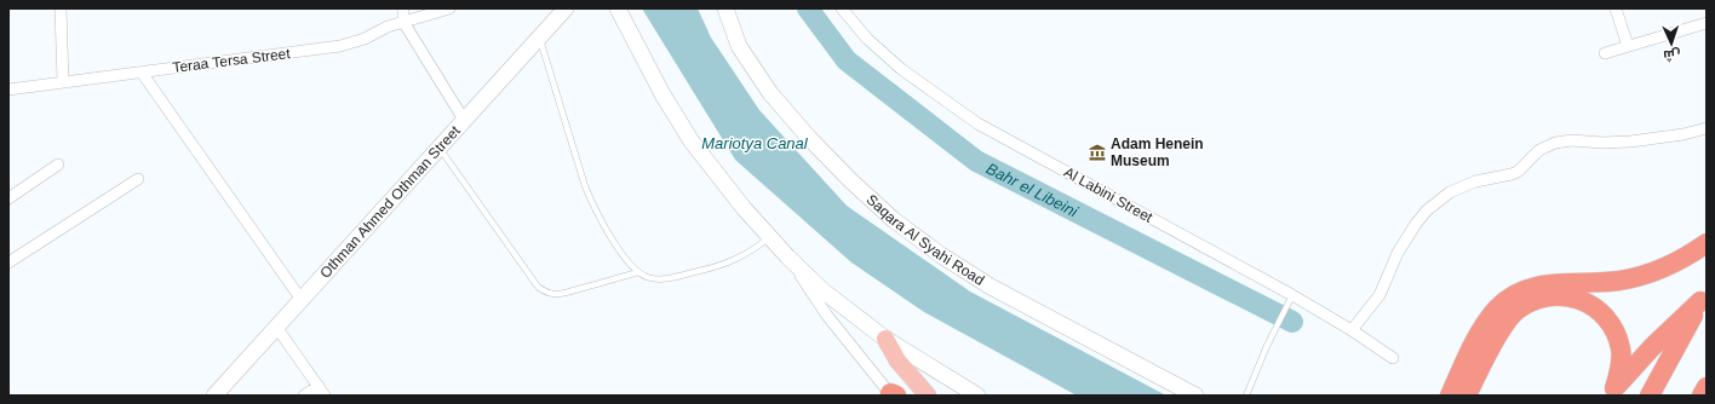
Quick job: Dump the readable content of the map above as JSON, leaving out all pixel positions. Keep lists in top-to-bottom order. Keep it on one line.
{"streets":{"main road":["Othman Ahmed Othman Street","Saqara Al Syahi Road"],"street":["Teraa Tersa Street","Al Labini Street"]},"water":["Mariotya Canal","Bahr el Libeini"],"places":{"museum":["Adam Henein Museum"]},"north":"bottom"}
